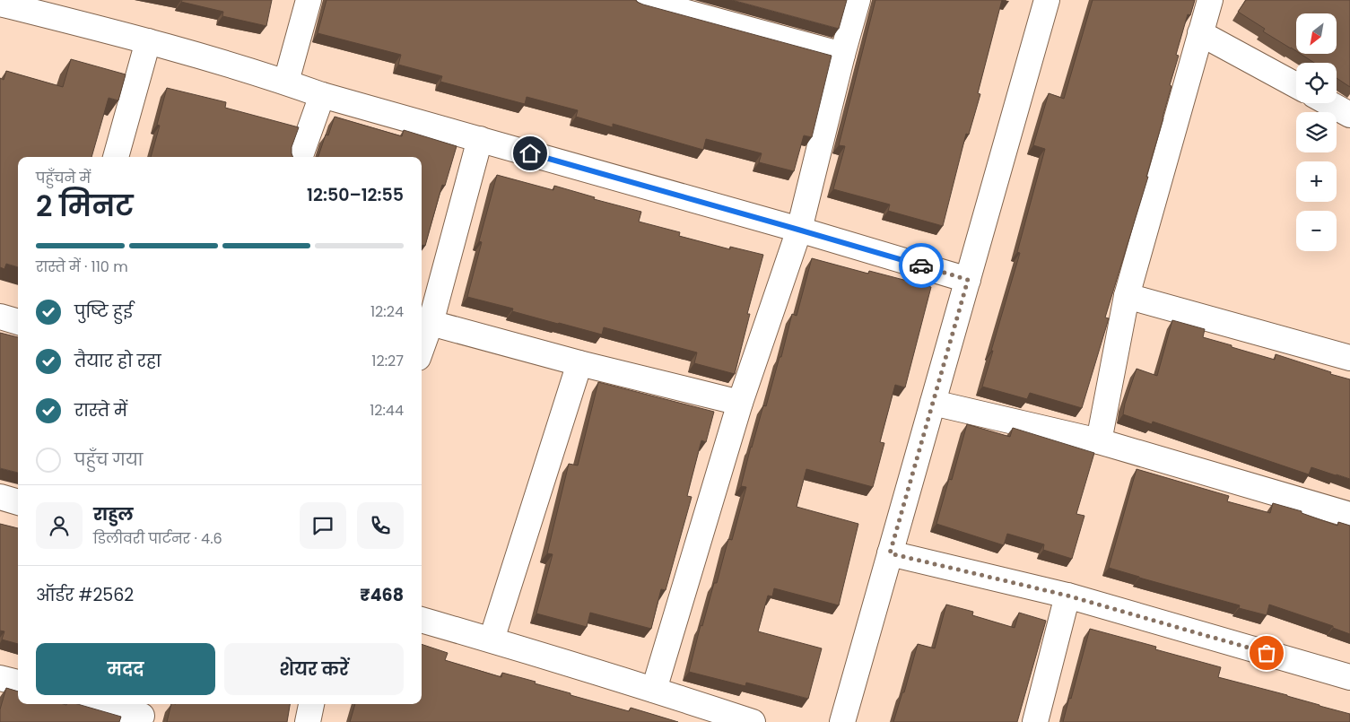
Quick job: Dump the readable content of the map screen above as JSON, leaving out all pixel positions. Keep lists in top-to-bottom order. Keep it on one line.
{"north":"bottom left","page":{"map_buttons":["+","−"],"heading":["2 मिनट","पहुँचने में","12:50–12:55"],"panel":["राहुल","डिलीवरी पार्टनर · 4.6","ऑर्डर #2562","₹468"],"bar":"रास्ते में · 110 m","list":[["पुष्टि हुई","12:24"],["तैयार हो रहा","12:27"],["रास्ते में","12:44"],"पहुँच गया"],"buttons":["मदद","शेयर करें"]}}
